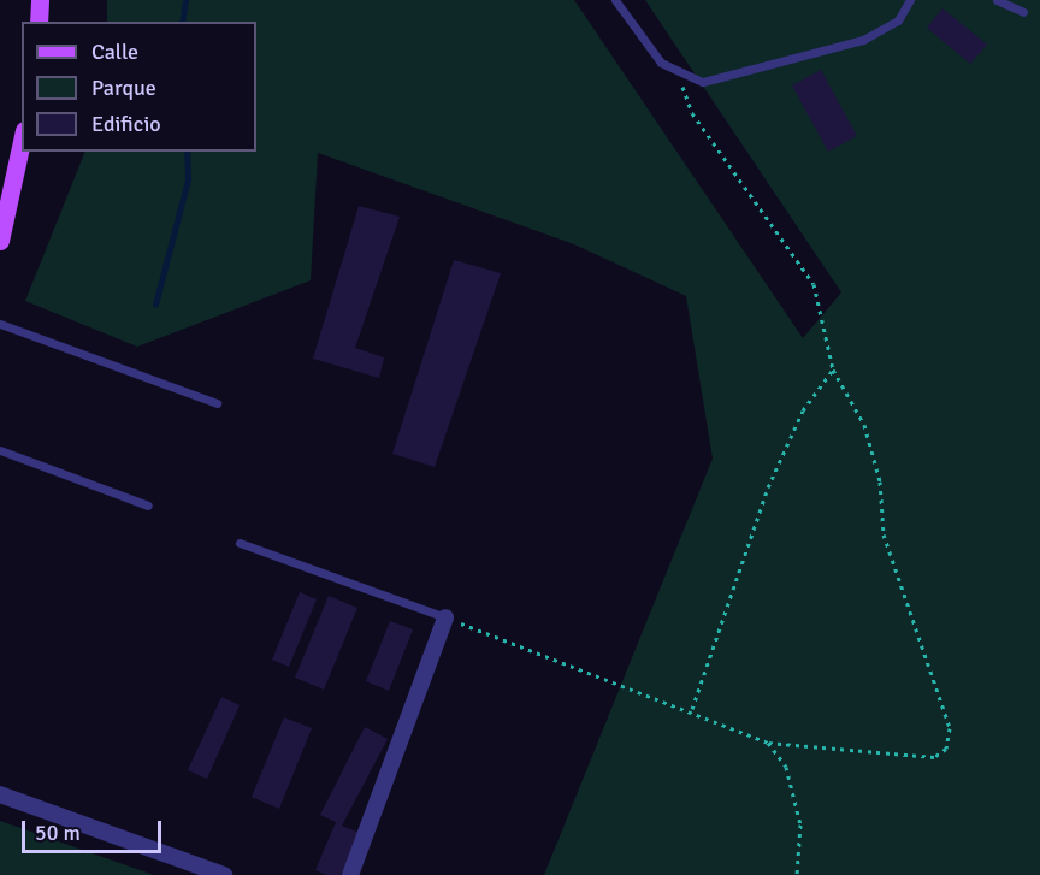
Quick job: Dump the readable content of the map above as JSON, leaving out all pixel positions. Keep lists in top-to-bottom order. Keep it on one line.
{"legend":["Calle","Parque","Edificio"],"scale_bar":"50 m"}
